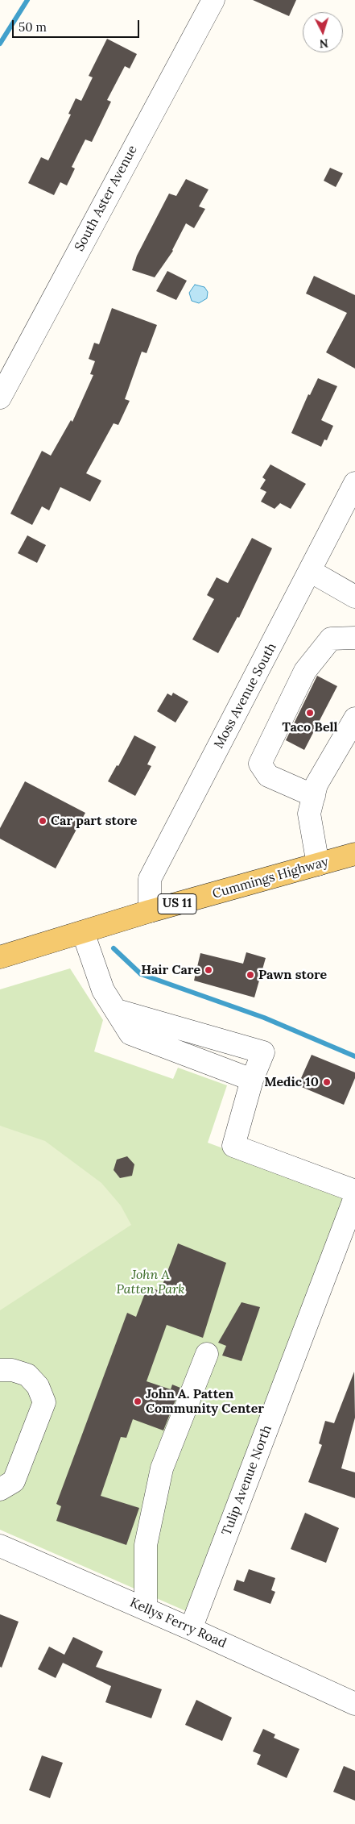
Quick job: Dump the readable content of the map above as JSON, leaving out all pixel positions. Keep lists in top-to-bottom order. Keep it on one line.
{"streets":{"main road":["Cummings Highway","US 11"],"street":["South Aster Avenue","Moss Avenue South","Tulip Avenue North","Kellys Ferry Road"]},"crossings":[["Moss Avenue South","Cummings Highway"],["Tulip Avenue North","Kellys Ferry Road"]],"parks":["John A Patten Park"],"places":["Taco Bell","Car part store","Hair Care","Pawn store","Medic 10","John A. Patten Community Center"],"scale_bar":"50 m","north":"bottom"}
